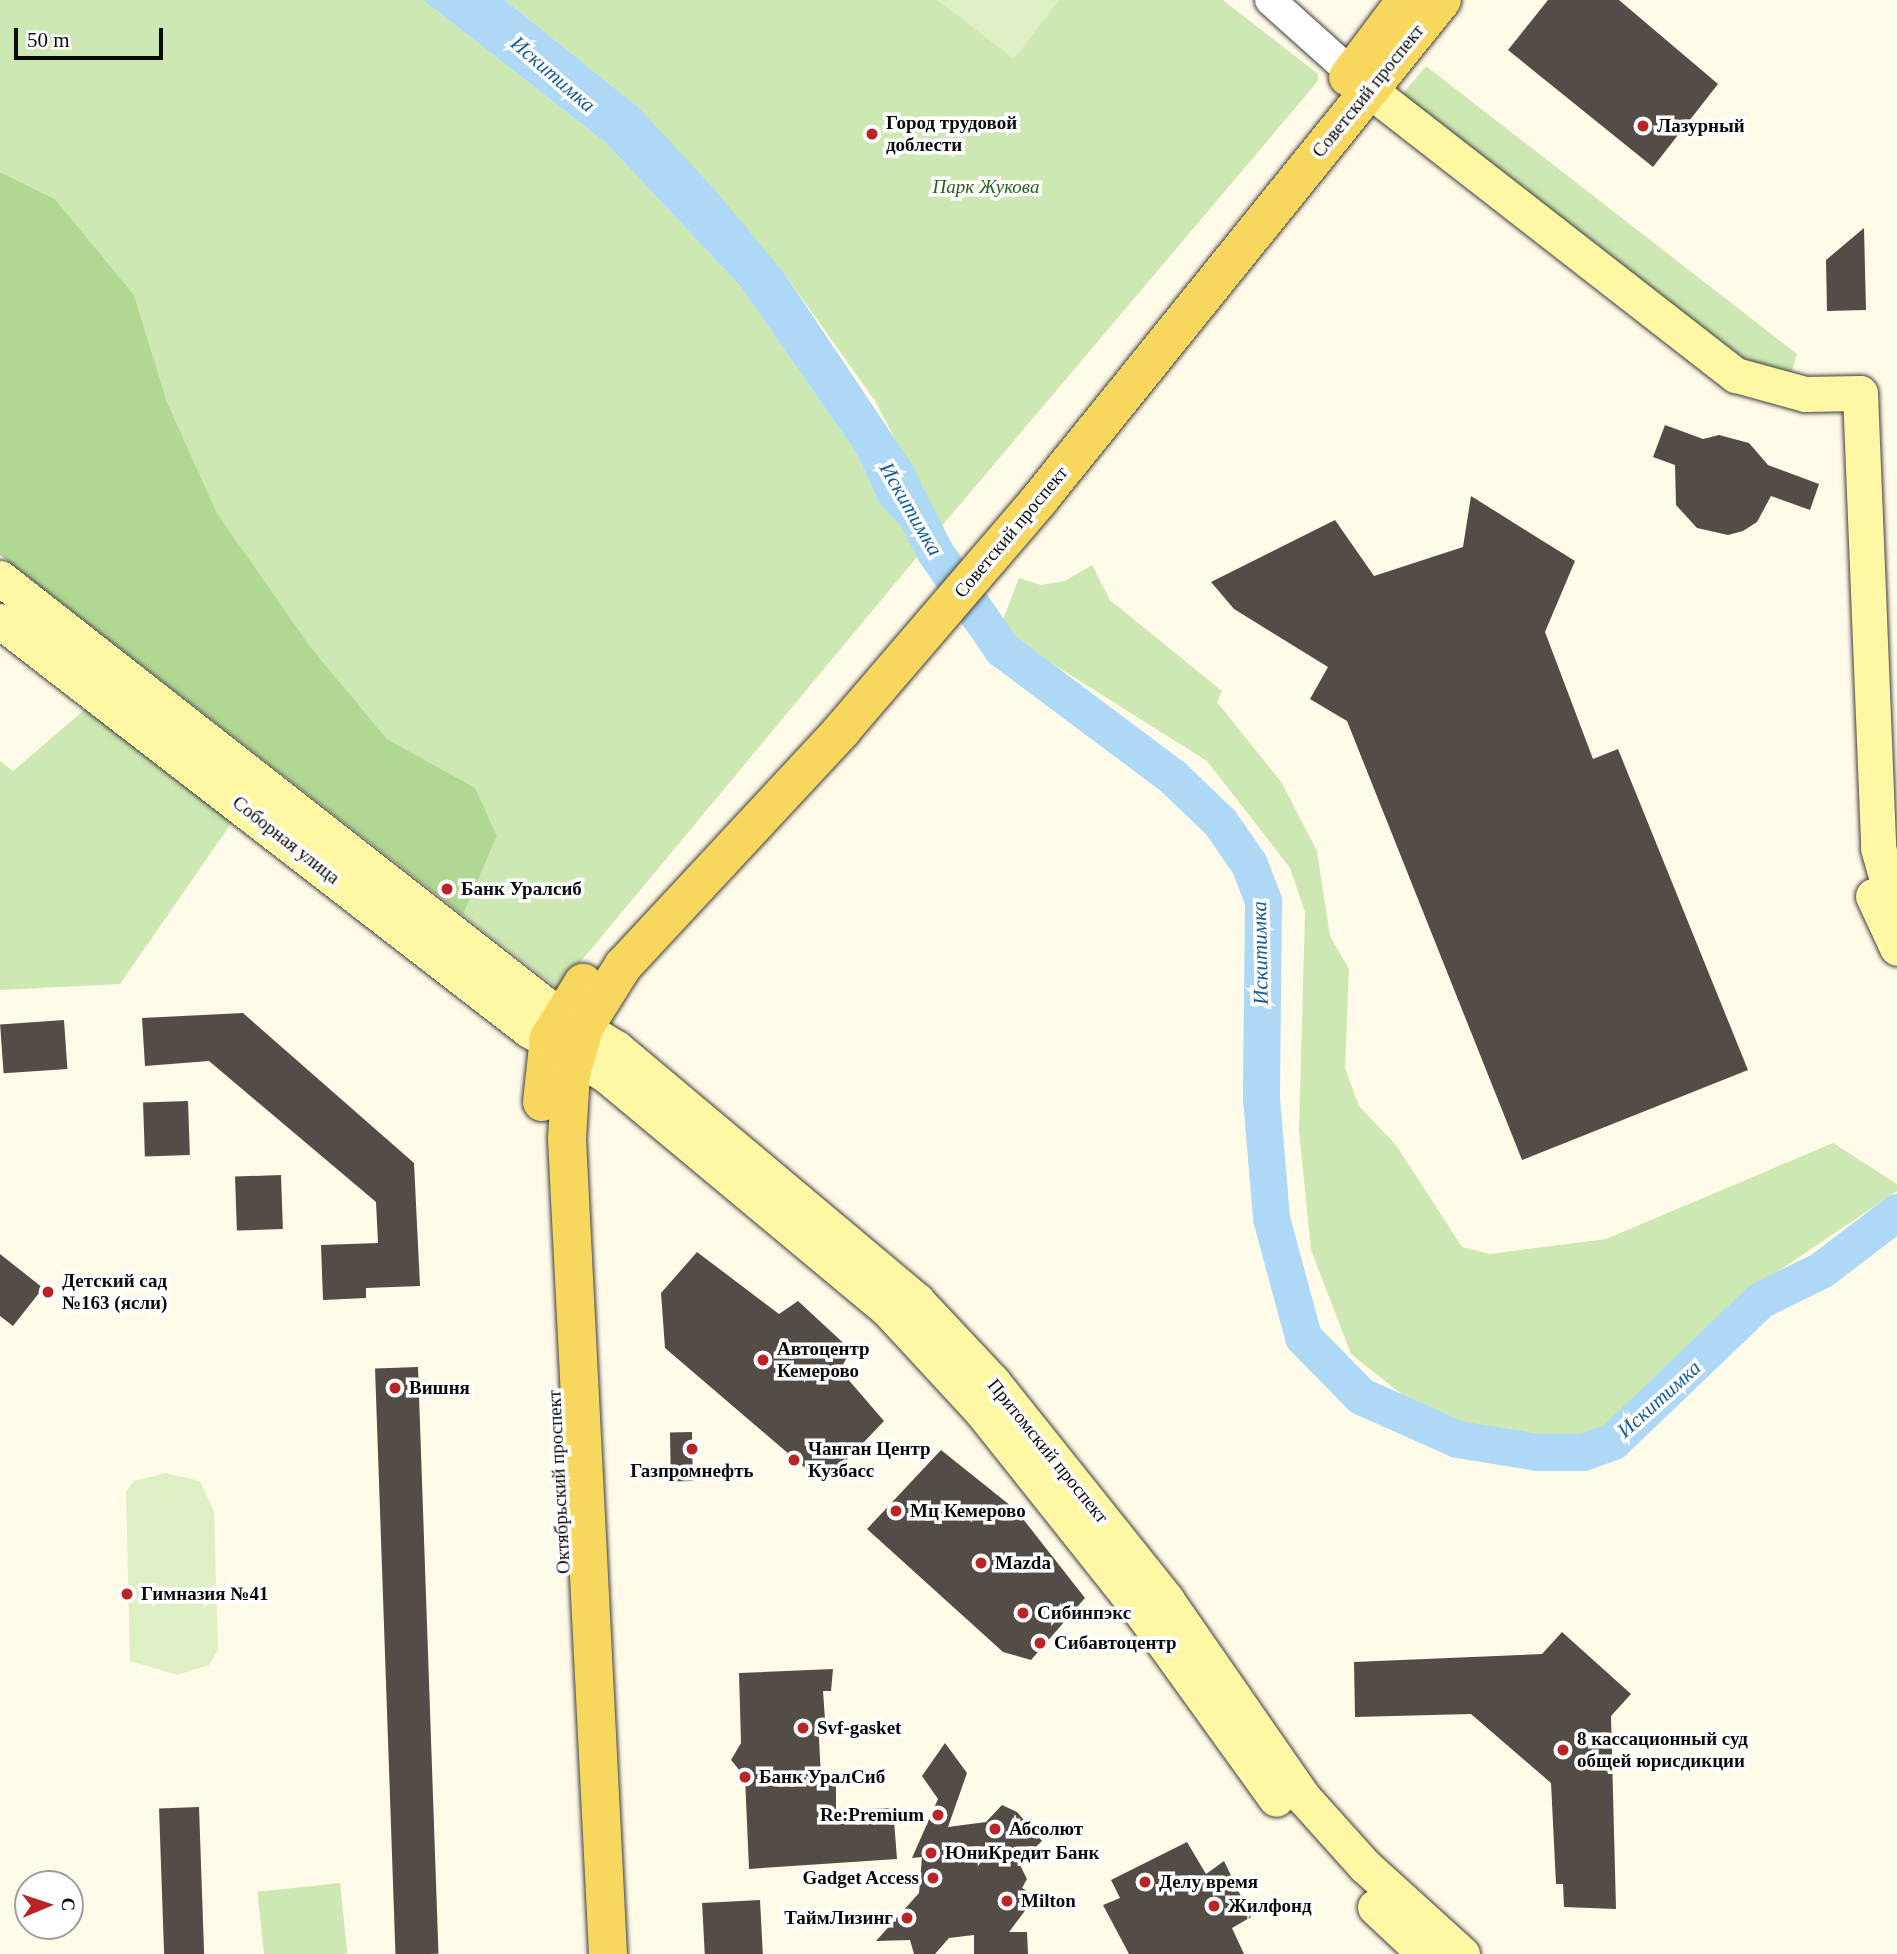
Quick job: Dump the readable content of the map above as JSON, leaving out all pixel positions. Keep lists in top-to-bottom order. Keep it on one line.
{"streets":{"main road":["Советский проспект","Соборная улица","Притомский проспект","Октябрьский проспект"]},"crossings":[["Советский проспект","Соборная улица"],["Советский проспект","Притомский проспект"],["Советский проспект","Октябрьский проспект"],["Соборная улица","Притомский проспект"],["Соборная улица","Октябрьский проспект"],["Притомский проспект","Октябрьский проспект"]],"water":["Искитимка"],"parks":["Парк Жукова"],"places":["Лазурный","Город трудовой доблести","Банк Уралсиб","Детский сад №163 (ясли)","Автоцентр Кемерово","Вишня","Газпромнефть","Чанган Центр Кузбасс","Мц Кемерово","Mazda","Гимназия №41","Сибинпэкс","Сибавтоцентр","Svf-gasket","8 кассационный суд общей юрисдикции","Банк УралСиб","Re:Premium","Абсолют","ЮниКредит Банк","Gadget Access","Делу время","Milton","Жилфонд","ТаймЛизинг"],"scale_bar":"50 m","north":"right"}
